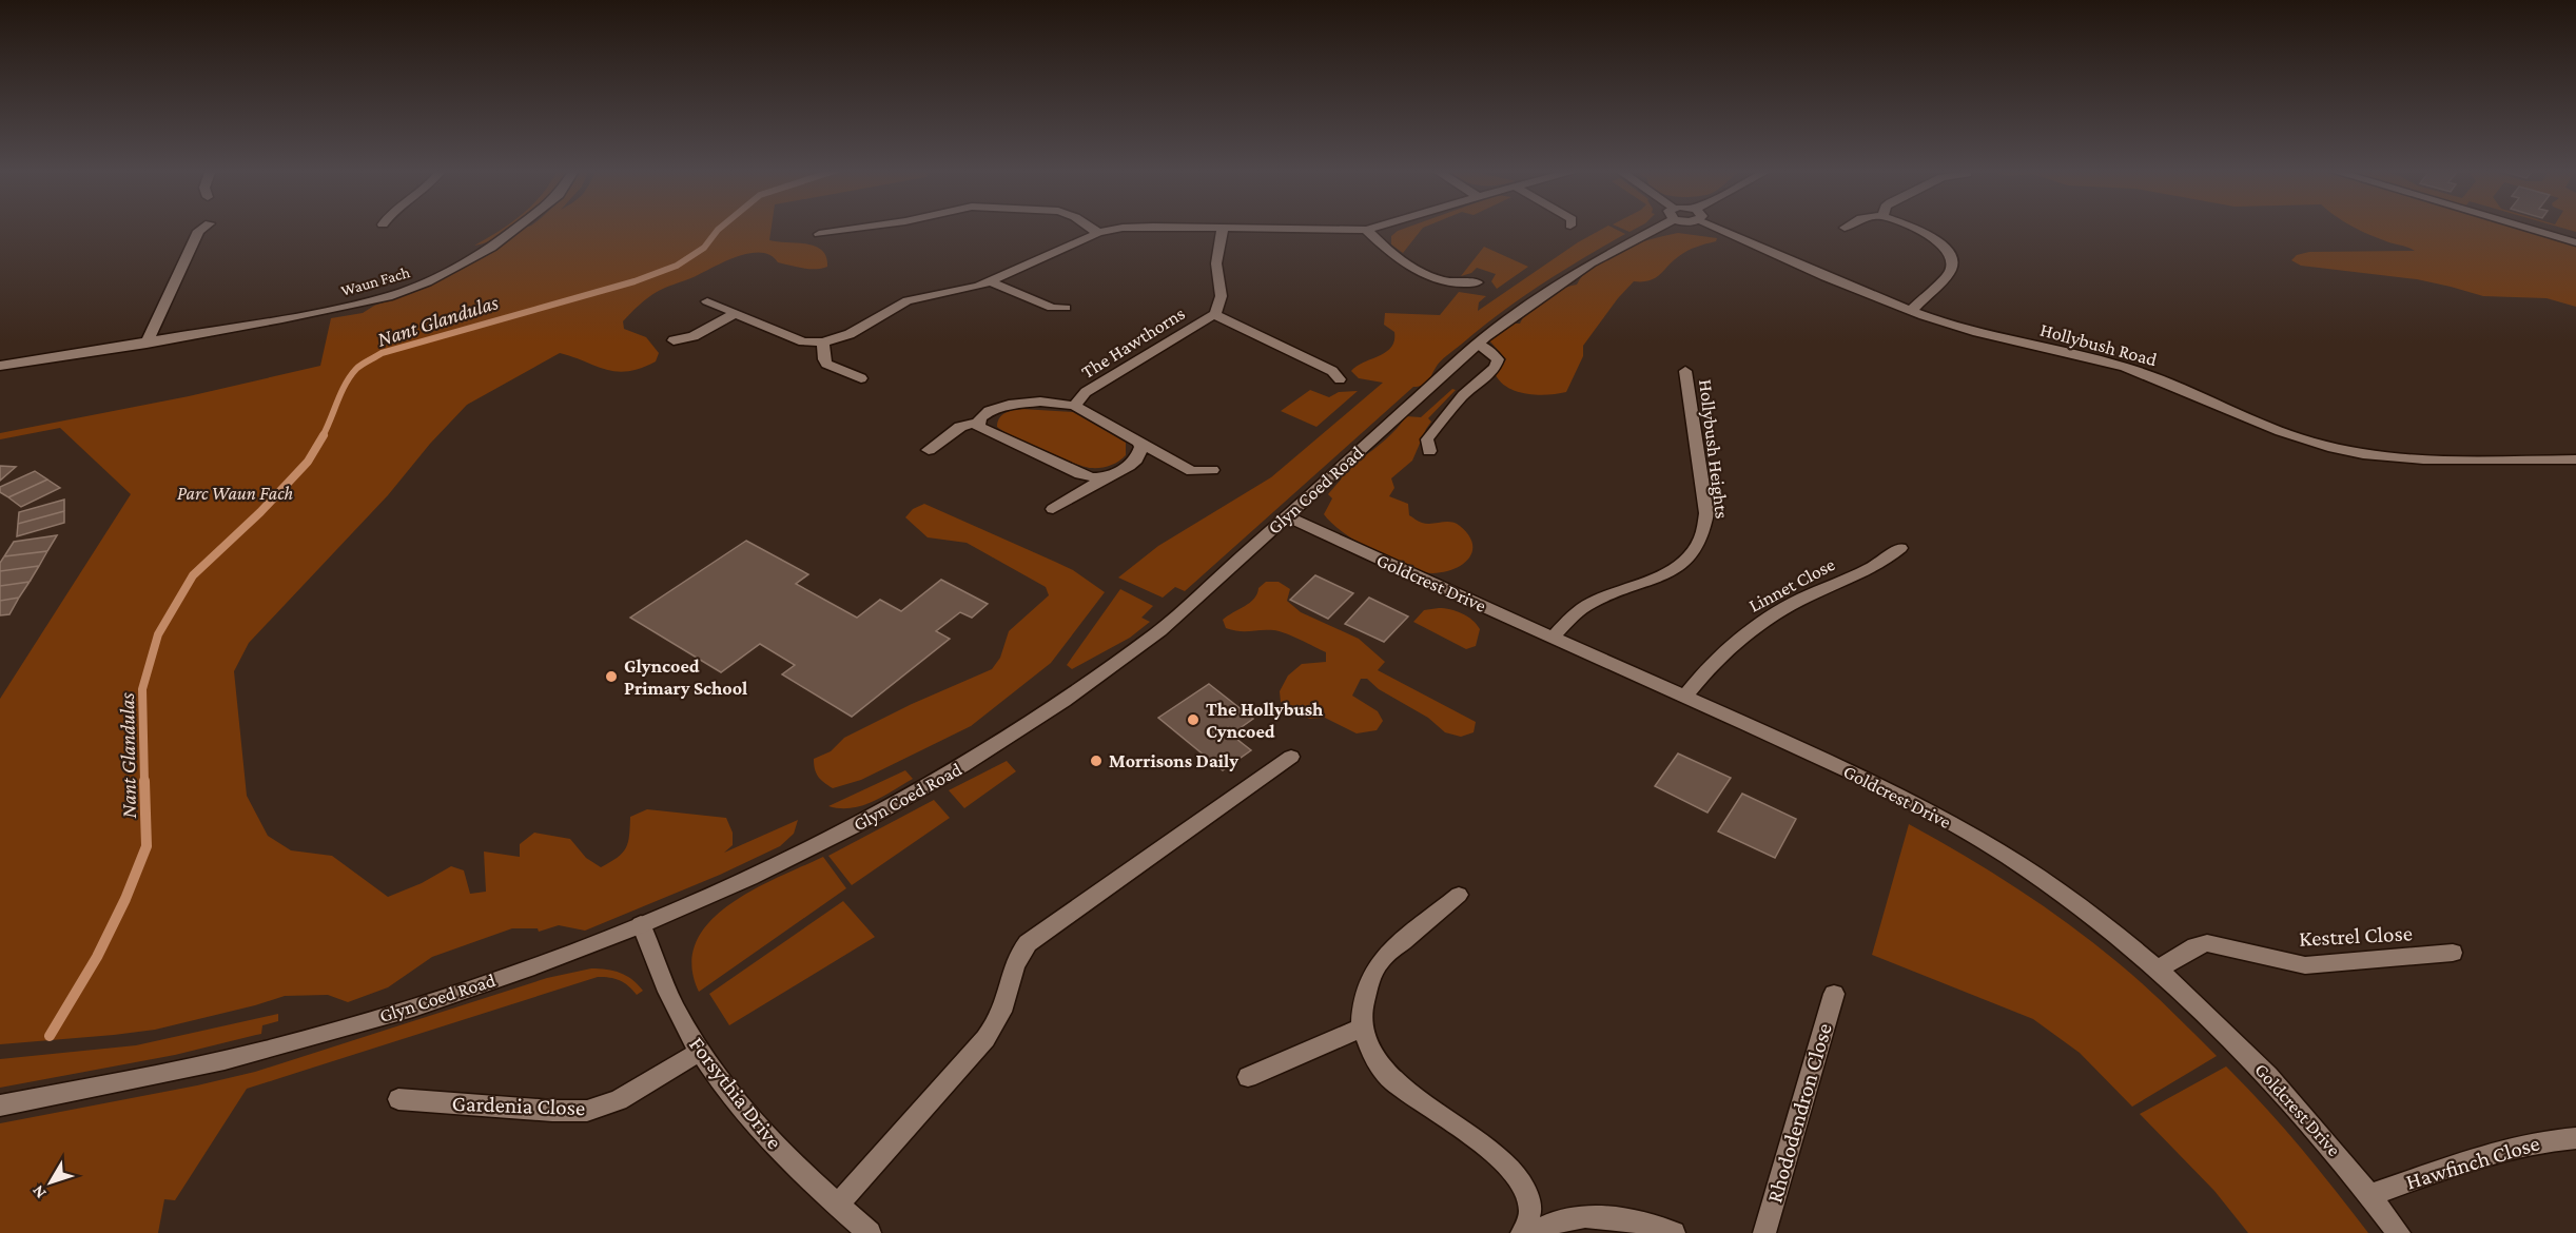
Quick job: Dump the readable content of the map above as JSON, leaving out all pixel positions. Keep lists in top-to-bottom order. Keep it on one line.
{"streets":{"street":["Waun Fach","The Hawthorns","Hollybush Road","Hollybush Heights","Glyn Coed Road","Goldcrest Drive","Linnet Close","Kestrel Close","Forsythia Drive","Gardenia Close","Rhododendron Close","Hawfinch Close"]},"crossings":[["Hollybush Heights","Goldcrest Drive"],["Glyn Coed Road","Goldcrest Drive"],["Glyn Coed Road","Forsythia Drive"],["Goldcrest Drive","Linnet Close"],["Goldcrest Drive","Kestrel Close"],["Goldcrest Drive","Hawfinch Close"],["Forsythia Drive","Gardenia Close"]],"water":["Nant Glandulas"],"parks":["Parc Waun Fach"],"places":["Glyncoed Primary School","The Hollybush Cyncoed","Morrisons Daily"],"north":"bottom left"}
